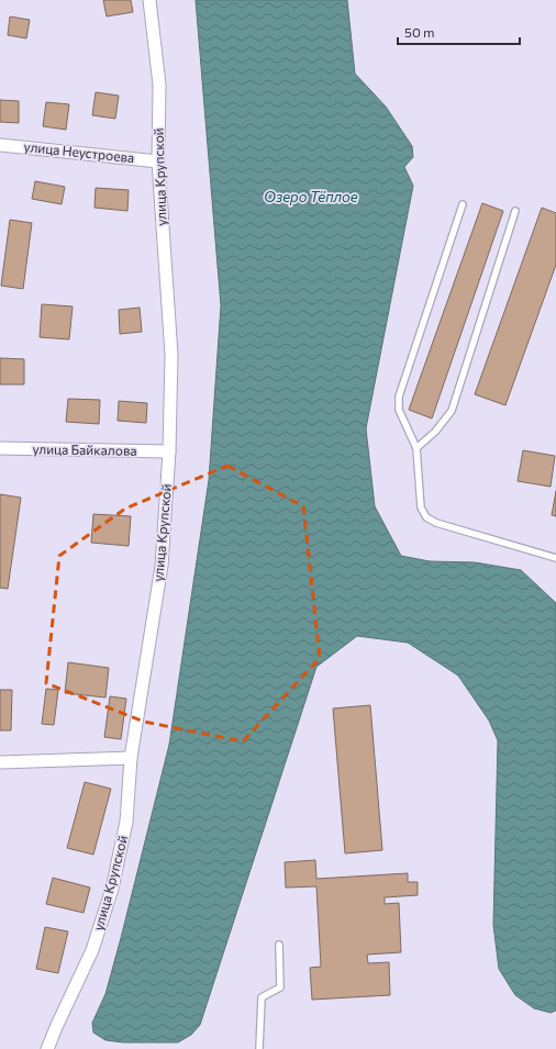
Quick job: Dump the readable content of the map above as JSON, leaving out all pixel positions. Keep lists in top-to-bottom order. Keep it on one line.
{"streets":{"street":["улица Неустроева","улица Крупской","улица Байкалова"]},"crossings":[["улица Неустроева","улица Крупской"],["улица Крупской","улица Байкалова"]],"water":["Озеро Тёплое"],"scale_bar":"50 m"}
